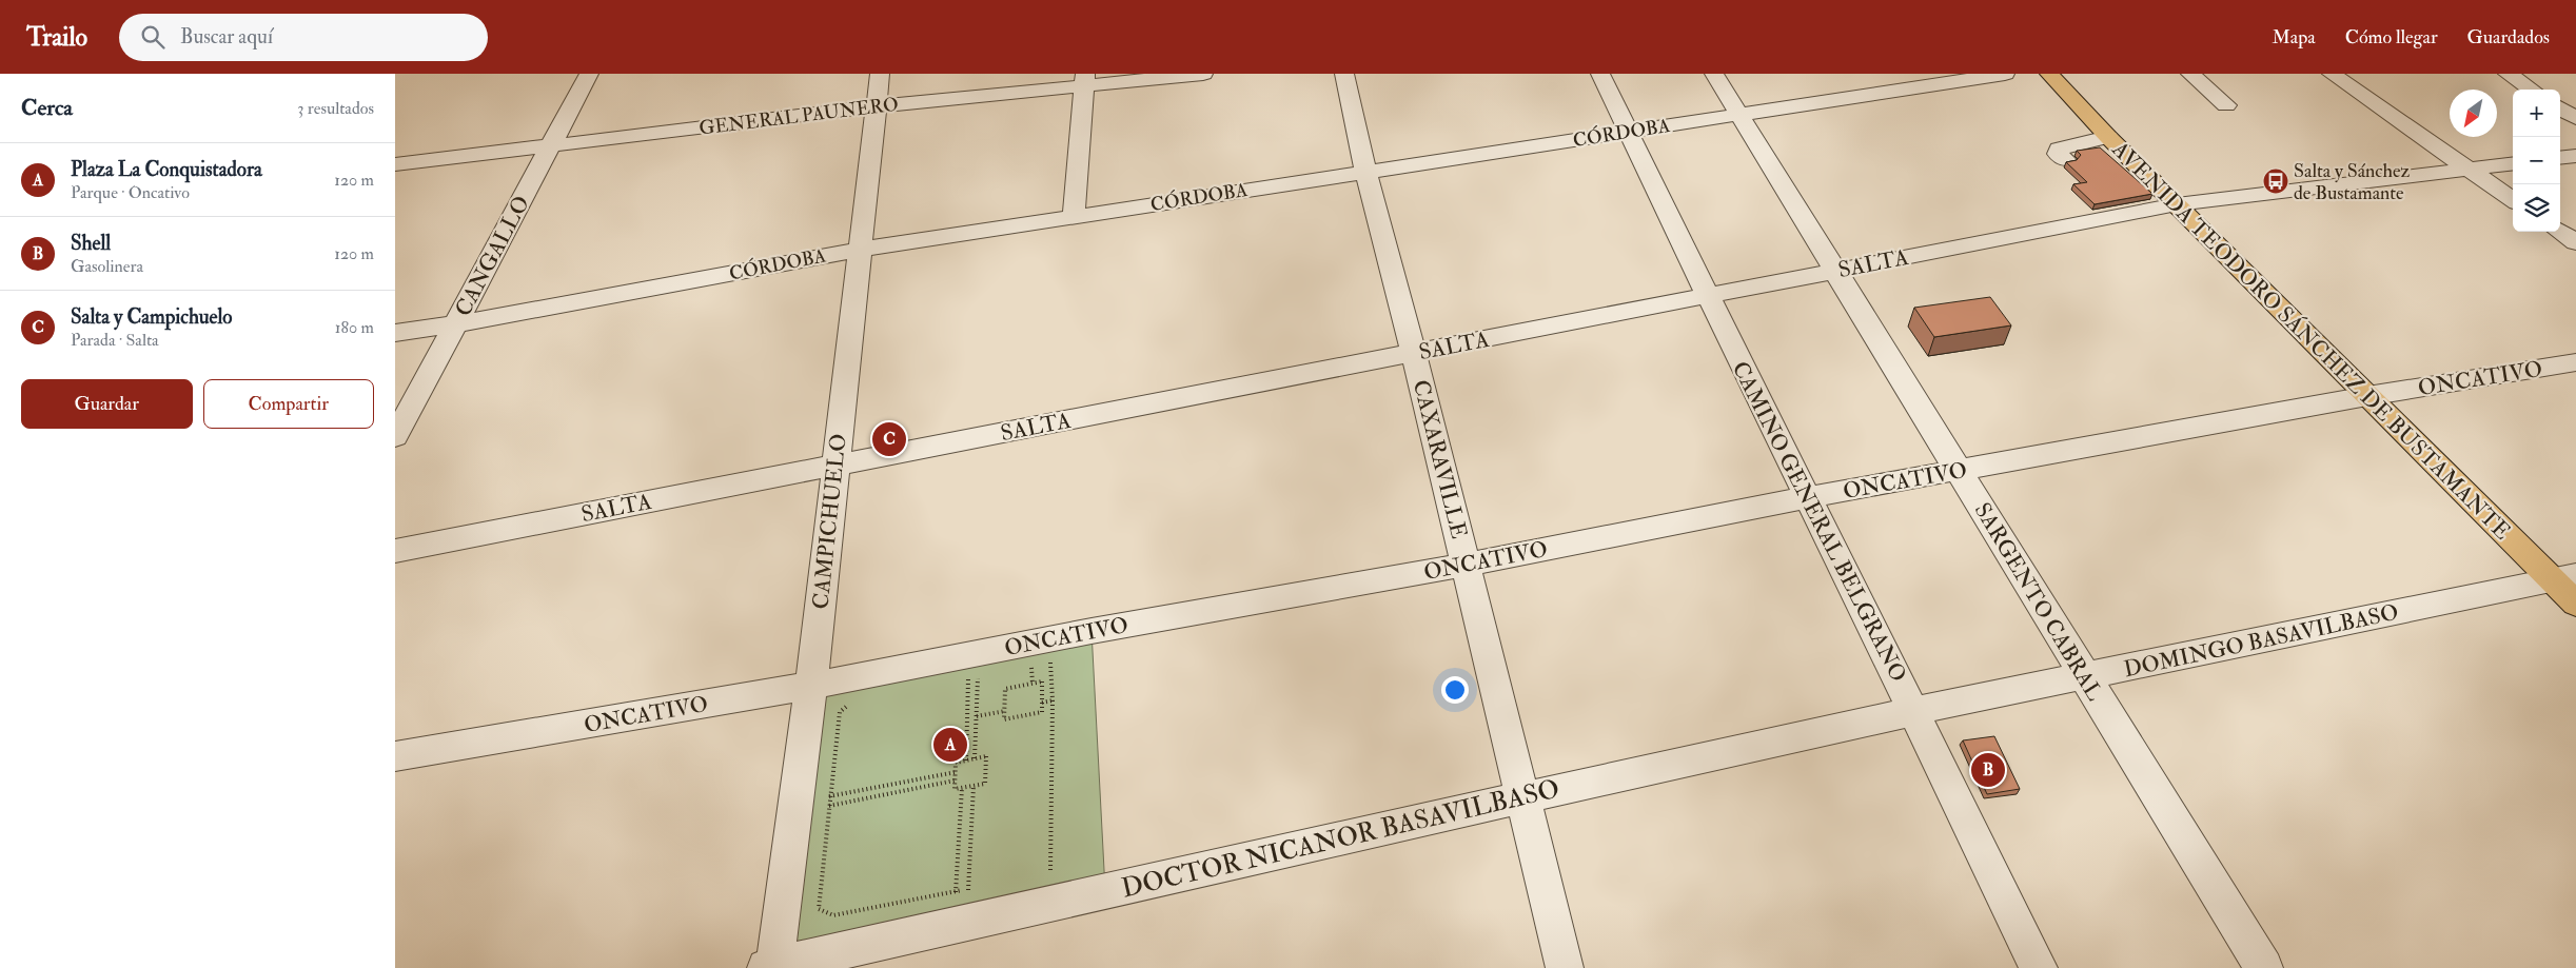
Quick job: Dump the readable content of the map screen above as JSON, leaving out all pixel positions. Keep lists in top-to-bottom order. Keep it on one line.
{"streets":{"main road":["AVENIDA TEODORO SÁNCHEZ DE BUSTAMANTE"],"street":["GENERAL PAUNERO","CÓRDOBA","CANGALLO","SALTA","ONCATIVO","CAXARAVILLE","CAMPICHUELO","CAMINO GENERAL BELGRANO","SARGENTO CABRAL","DOMINGO BASAVILBASO","DOCTOR NICANOR BASAVILBASO"]},"crossings":[["GENERAL PAUNERO","CANGALLO"],["GENERAL PAUNERO","CAMPICHUELO"],["CÓRDOBA","CANGALLO"],["CÓRDOBA","CAXARAVILLE"],["CÓRDOBA","CAMPICHUELO"],["CÓRDOBA","CAMINO GENERAL BELGRANO"],["CÓRDOBA","SARGENTO CABRAL"],["SALTA","AVENIDA TEODORO SÁNCHEZ DE BUSTAMANTE"],["SALTA","CAXARAVILLE"],["SALTA","CAMPICHUELO"],["SALTA","CAMINO GENERAL BELGRANO"],["SALTA","SARGENTO CABRAL"],["AVENIDA TEODORO SÁNCHEZ DE BUSTAMANTE","ONCATIVO"],["AVENIDA TEODORO SÁNCHEZ DE BUSTAMANTE","DOMINGO BASAVILBASO"],["ONCATIVO","CAXARAVILLE"],["ONCATIVO","CAMPICHUELO"],["ONCATIVO","CAMINO GENERAL BELGRANO"],["ONCATIVO","SARGENTO CABRAL"],["CAXARAVILLE","DOCTOR NICANOR BASAVILBASO"],["CAMPICHUELO","DOCTOR NICANOR BASAVILBASO"],["CAMINO GENERAL BELGRANO","DOMINGO BASAVILBASO"],["CAMINO GENERAL BELGRANO","DOCTOR NICANOR BASAVILBASO"],["SARGENTO CABRAL","DOMINGO BASAVILBASO"],["DOMINGO BASAVILBASO","DOCTOR NICANOR BASAVILBASO"]],"places":{"bus stop":["Salta y Sánchez de Bustamante"]},"north":"bottom left","page":{"header":"Trailo","search":"Buscar aquí","nav":["Mapa","Cómo llegar","Guardados"],"heading":["Cerca","3 resultados"],"map_buttons":["+","−"],"list":[{"mark":"A","name":"Plaza La Conquistadora","note":"Parque · Oncativo","value":"120 m"},{"mark":"B","name":"Shell","note":"Gasolinera","value":"120 m"},{"mark":"C","name":"Salta y Campichuelo","note":"Parada · Salta","value":"180 m"}],"buttons":["Guardar","Compartir"],"pins":["C","A","B"]}}
